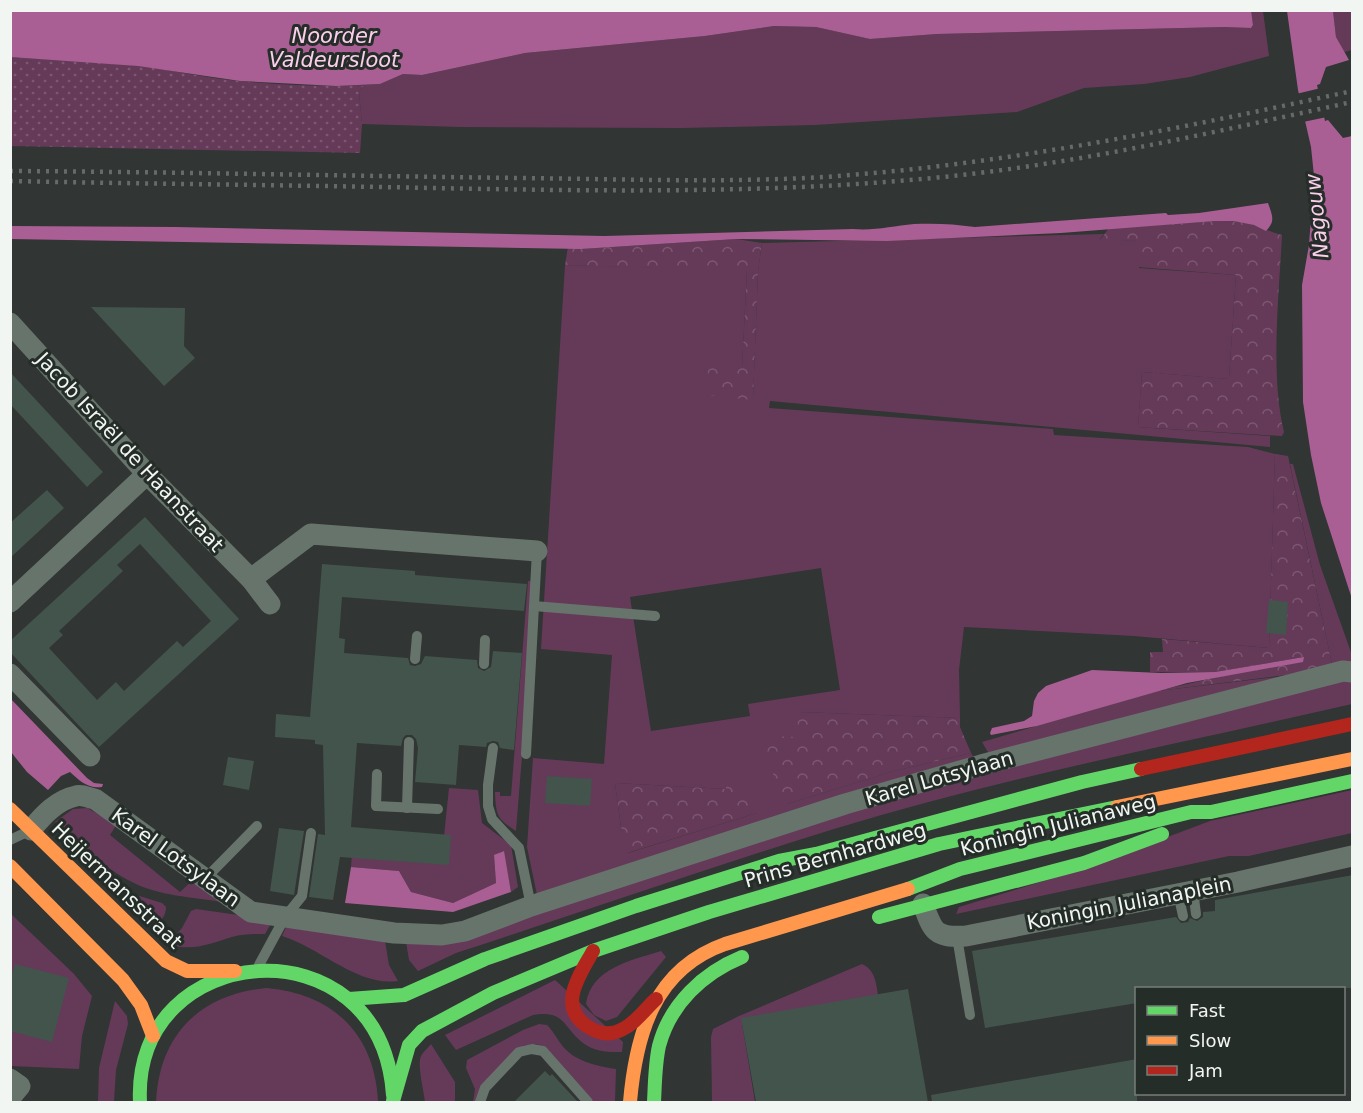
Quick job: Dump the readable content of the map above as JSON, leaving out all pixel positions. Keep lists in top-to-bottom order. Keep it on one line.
{"streets":{"main road":["Koningin Julianaweg","Prins Bernhardweg","Heijermansstraat"],"street":["Jacob Israël de Haanstraat","Karel Lotsylaan","Koningin Julianaplein"]},"crossings":[["Karel Lotsylaan","Heijermansstraat"]],"water":["Noorder Valdeursloot","Nagouw"],"legend":["Fast","Slow","Jam"]}
